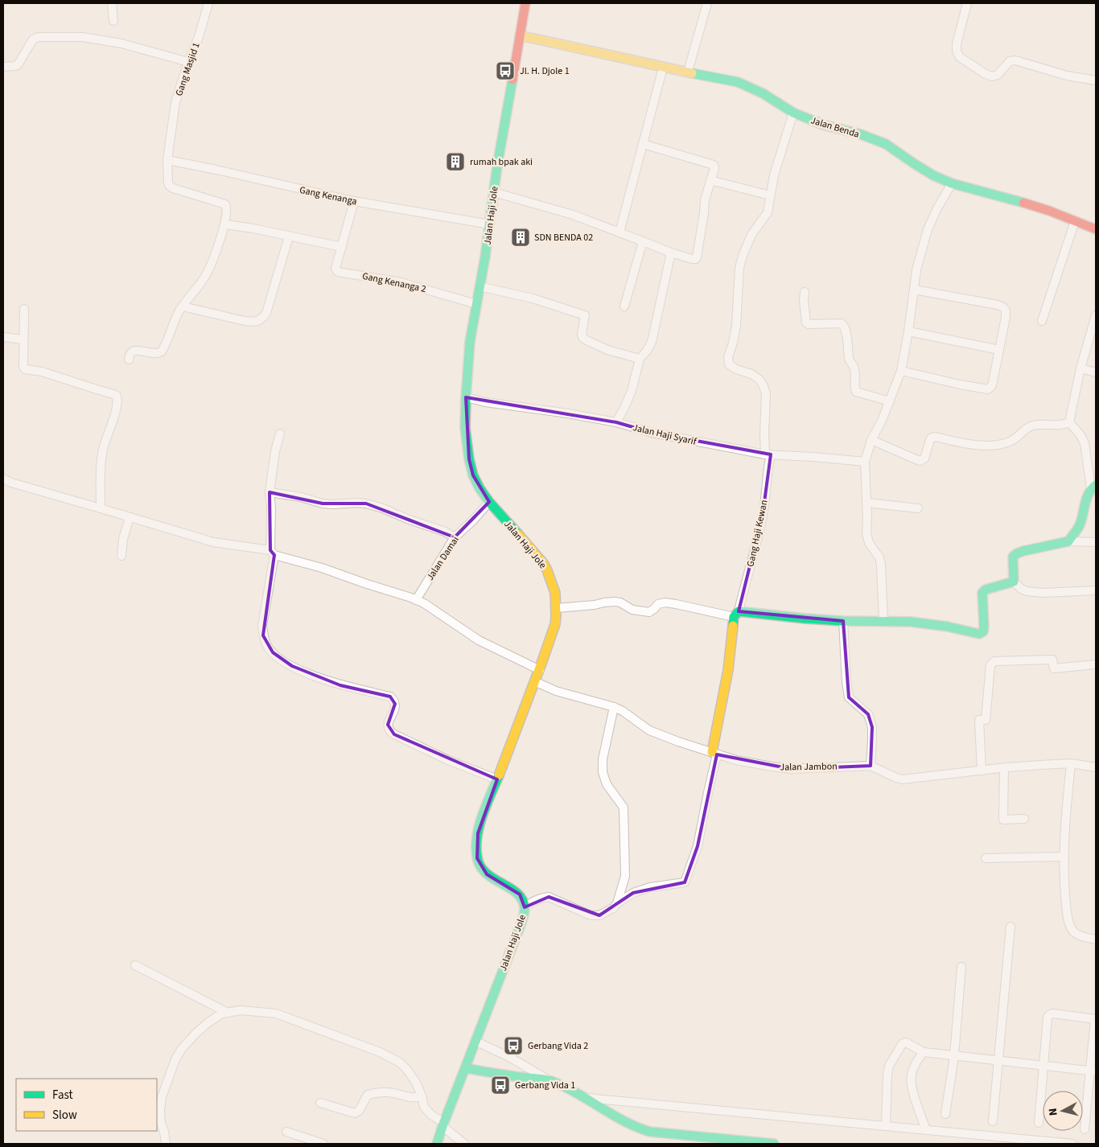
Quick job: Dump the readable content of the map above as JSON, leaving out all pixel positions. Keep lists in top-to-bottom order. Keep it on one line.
{"streets":{"street":["Gang Masjid 1","Jalan Benda","Gang Kenanga","Jalan Haji Jole","Gang Kenanga 2","Jalan Haji Syarif","Gang Haji Kewan","Jalan Damai","Jalan Jambon"]},"crossings":[["Gang Masjid 1","Gang Kenanga"],["Jalan Benda","Jalan Haji Jole"],["Gang Kenanga","Jalan Haji Jole"],["Jalan Haji Jole","Gang Kenanga 2"],["Jalan Haji Jole","Jalan Haji Syarif"],["Jalan Haji Jole","Jalan Damai"],["Jalan Haji Jole","Jalan Jambon"],["Jalan Haji Syarif","Gang Haji Kewan"]],"places":{"bus stop":["Jl. H. Djole 1","Gerbang Vida 2","Gerbang Vida 1"],"building":["rumah bpak aki","SDN BENDA 02"]},"legend":["Fast","Slow"],"north":"left"}
